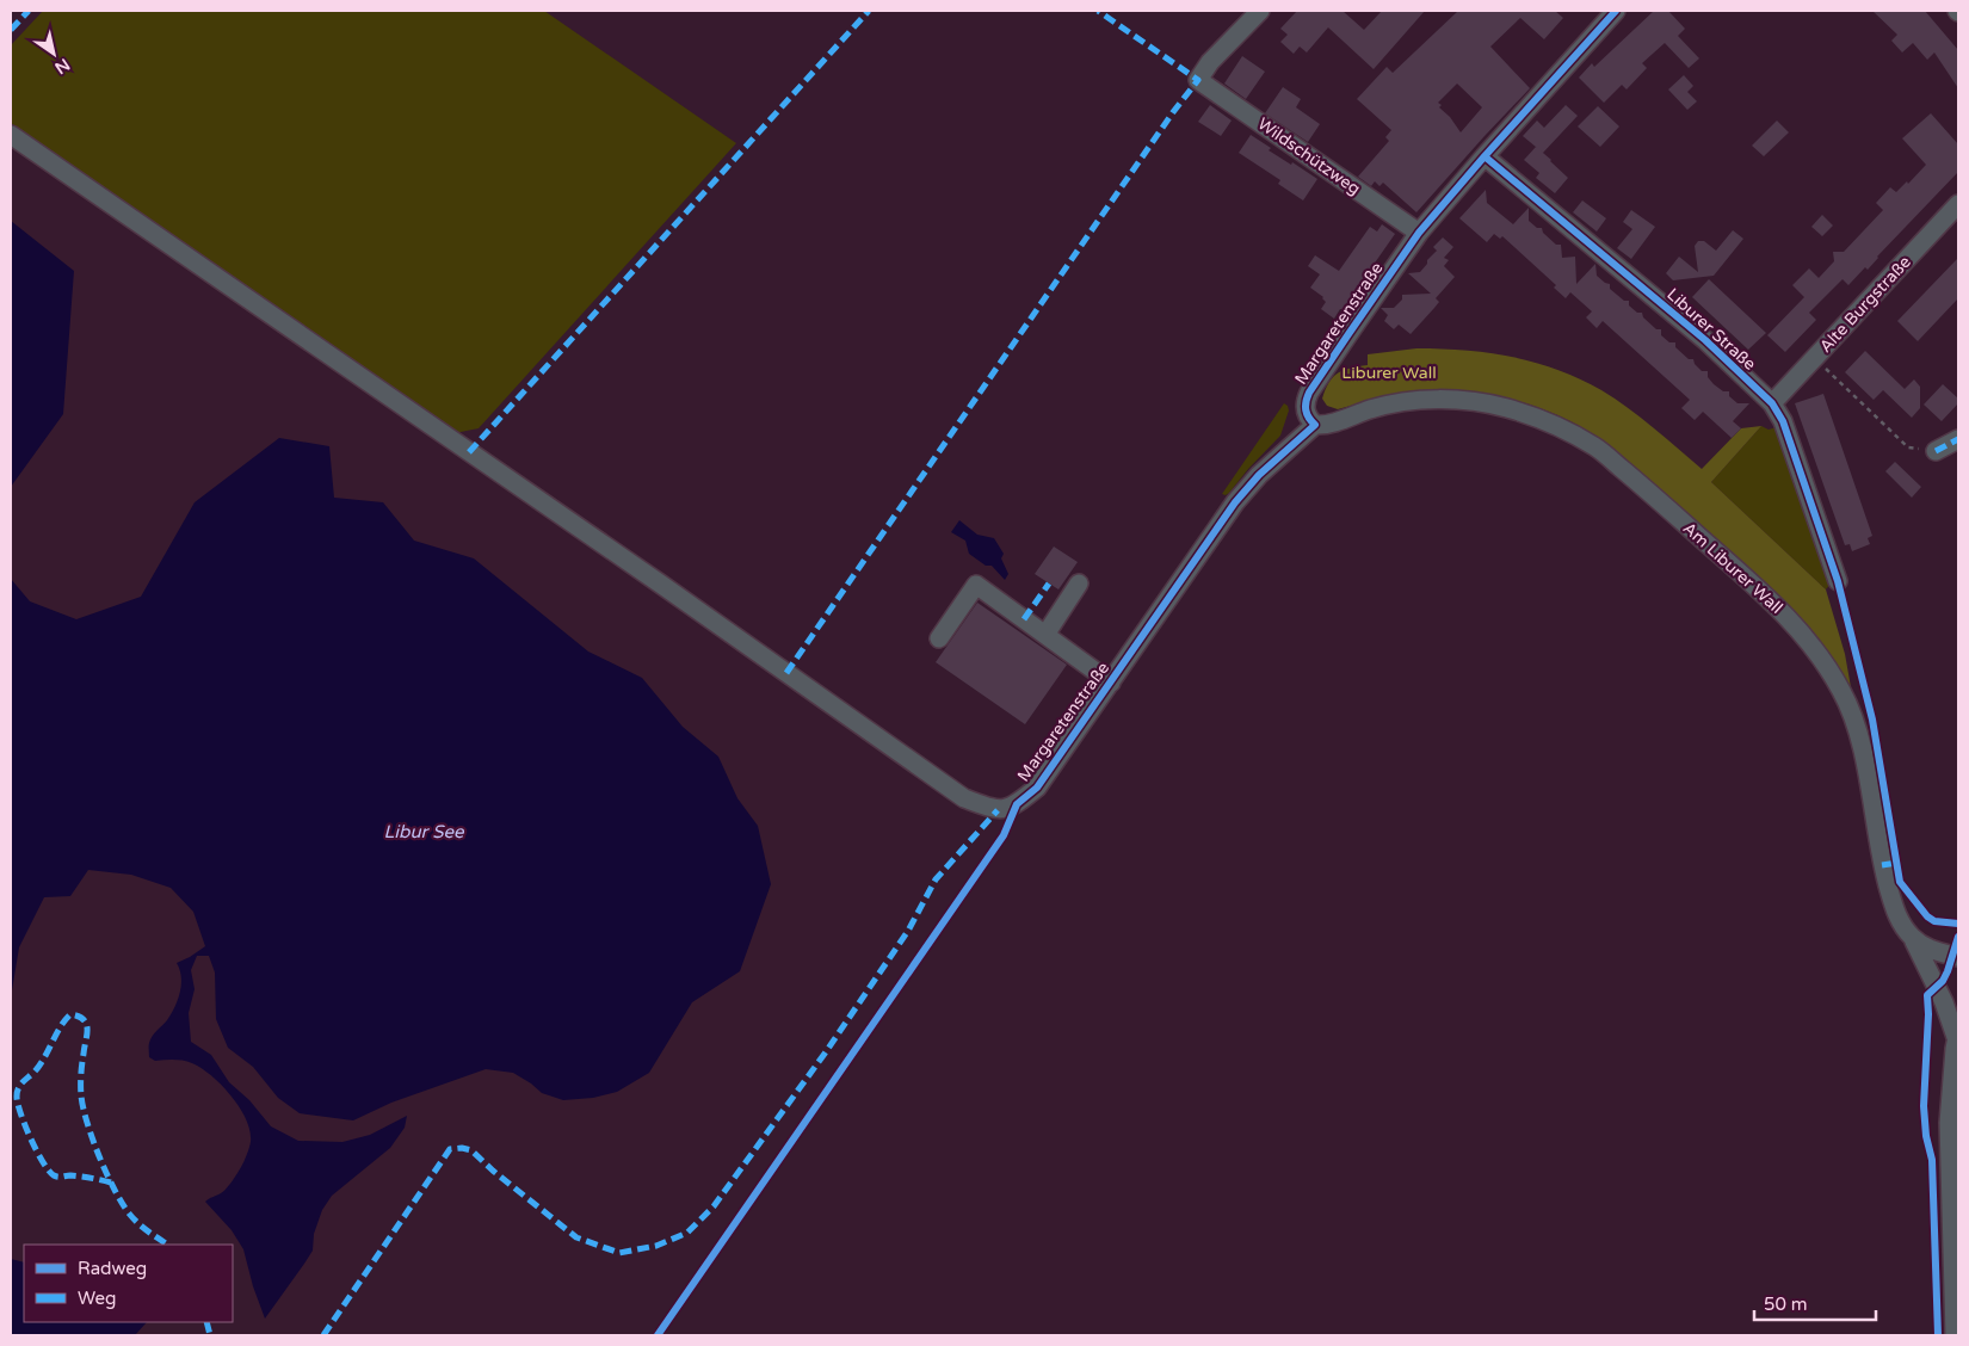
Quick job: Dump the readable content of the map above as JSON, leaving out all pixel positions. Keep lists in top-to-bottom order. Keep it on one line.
{"streets":{"street":["Wildschützweg","Alte Burgstraße","Margaretenstraße","Liburer Straße","Am Liburer Wall"]},"crossings":[["Wildschützweg","Margaretenstraße"],["Alte Burgstraße","Liburer Straße"],["Margaretenstraße","Liburer Straße"],["Margaretenstraße","Am Liburer Wall"]],"water":["Libur See"],"parks":["Liburer Wall"],"legend":["Radweg","Weg"],"scale_bar":"50 m","north":"bottom right"}
